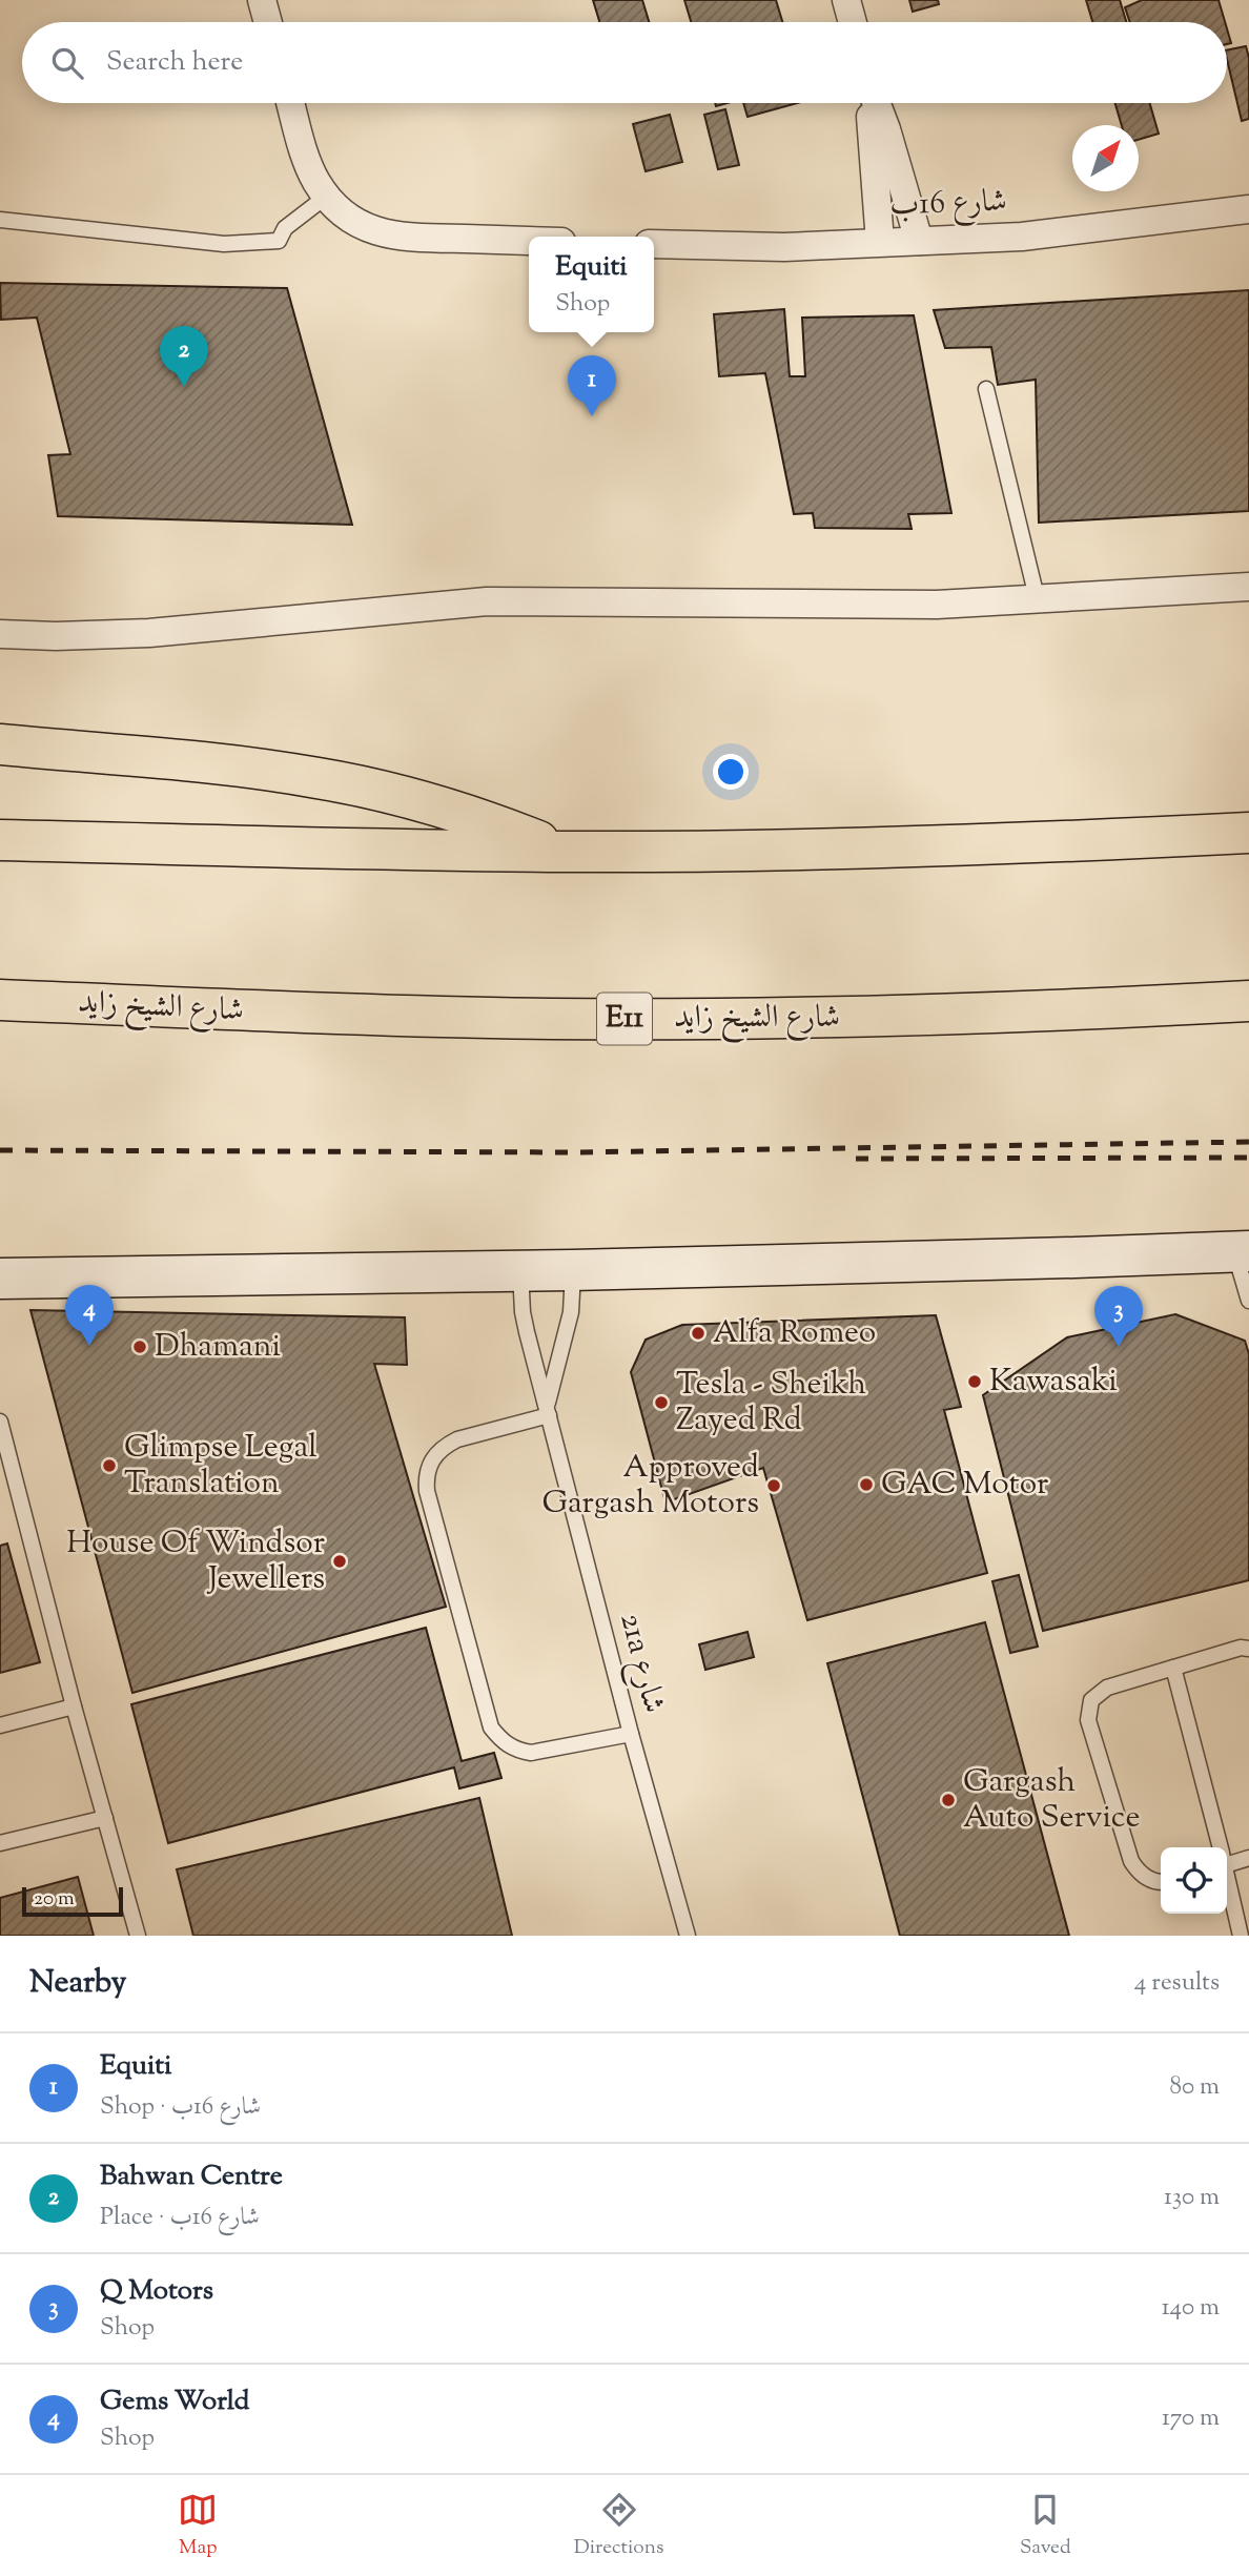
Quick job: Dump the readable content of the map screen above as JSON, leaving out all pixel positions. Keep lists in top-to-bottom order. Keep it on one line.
{"streets":{"highway":["شارع الشيخ زايد","E11"],"street":["شارع 16ب"],"lane":["21a شارع"]},"places":["Alfa Romeo","Dhamani","Kawasaki","Tesla - Sheikh Zayed Rd","Glimpse Legal Translation","GAC Motor","Approved Gargash Motors","House Of Windsor Jewellers","Gargash Auto Service"],"scale_bar":"20 m","north":"top right","page":{"search":"Search here","popup":["Equiti","Shop"],"pins":["2","1","4","3"],"scale":"20 m","heading":["Nearby","4 results"],"list":[{"mark":"1","name":"Equiti","note":"Shop · شارع 16ب","value":"80 m"},{"mark":"2","name":"Bahwan Centre","note":"Place · شارع 16ب","value":"130 m"},{"mark":"3","name":"Q Motors","note":"Shop","value":"140 m"},{"mark":"4","name":"Gems World","note":"Shop","value":"170 m"}],"nav":["Map","Directions","Saved"]}}
